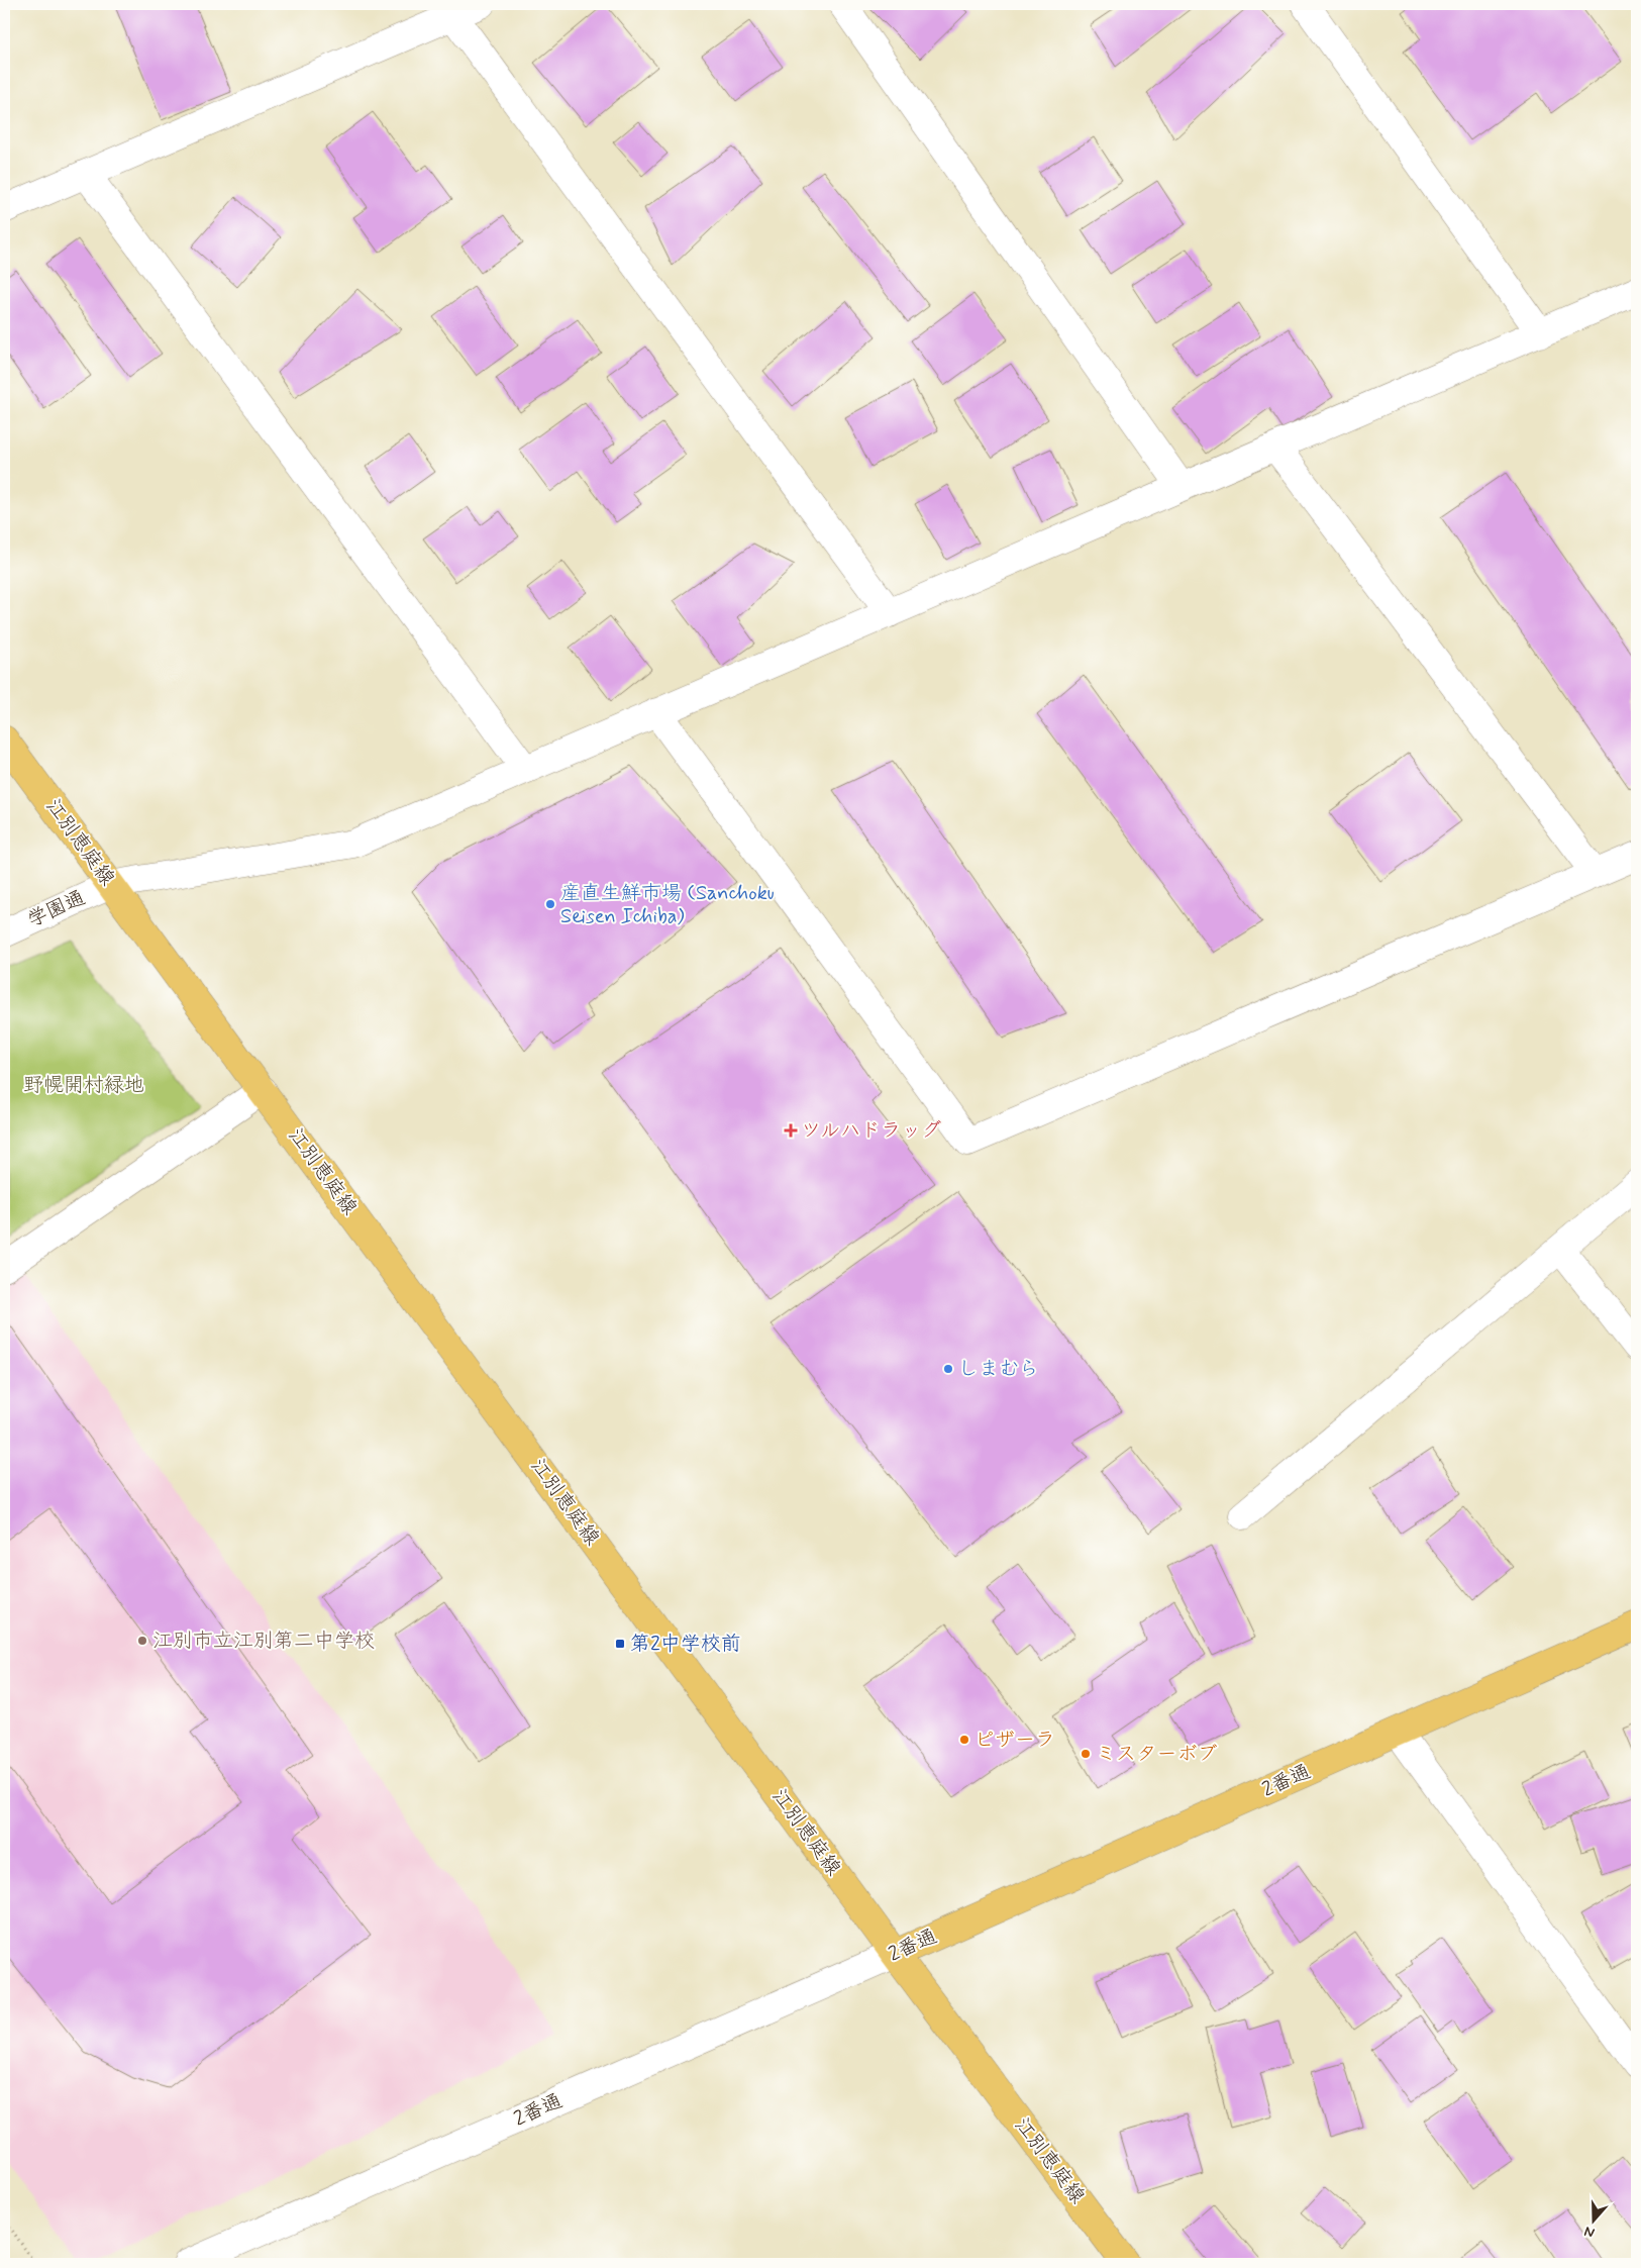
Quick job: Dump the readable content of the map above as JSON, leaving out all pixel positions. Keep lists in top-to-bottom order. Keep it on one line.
{"streets":{"main road":["江別恵庭線","2番通"],"street":["学園通"]},"crossings":[["江別恵庭線","学園通"],["江別恵庭線","2番通"]],"parks":["野幌開村緑地"],"places":{"other":["産直生鮮市場 (Sanchoku Seisen Ichiba)","しまむら","江別市立江別第二中学校","ピザーラ","ミスターボブ"],"health":["ツルハドラッグ"],"transit":["第2中学校前"]},"north":"bottom"}
